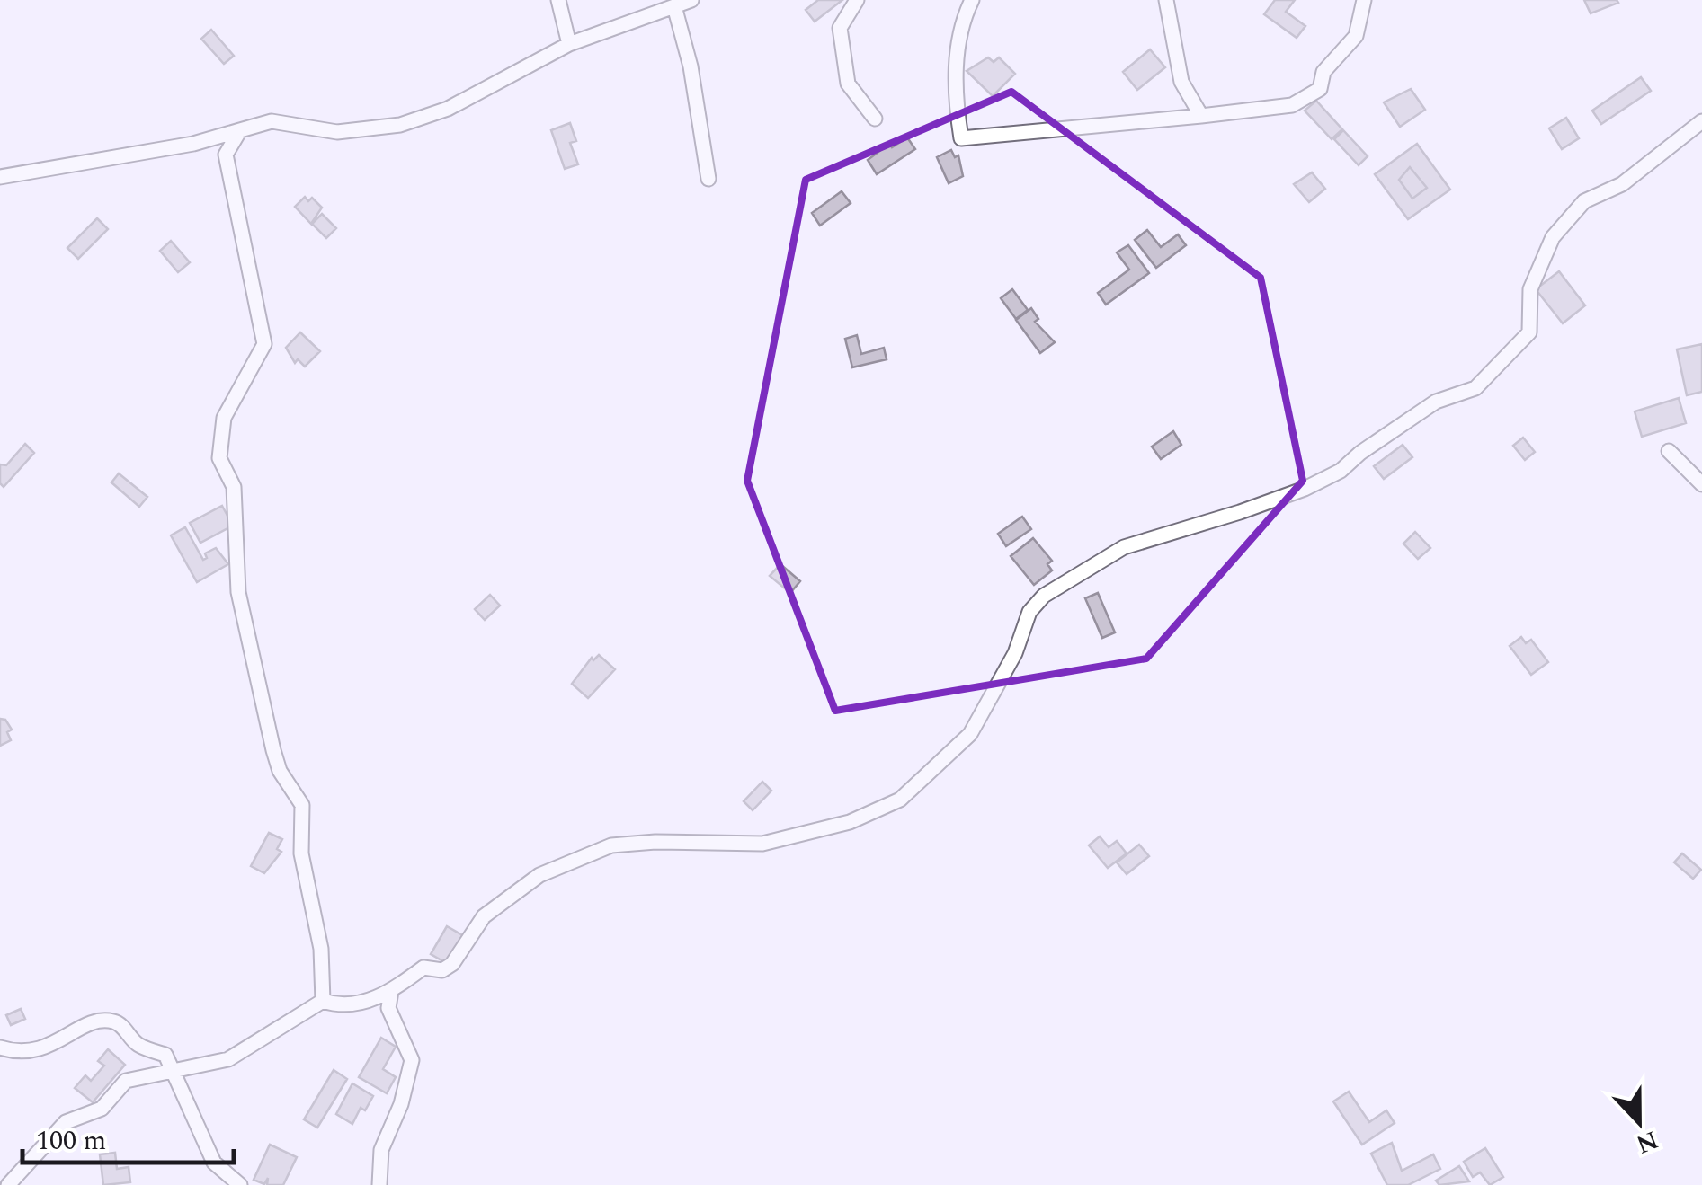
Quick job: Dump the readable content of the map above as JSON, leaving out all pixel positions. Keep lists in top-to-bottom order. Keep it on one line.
{"scale_bar":"100 m","north":"bottom"}
